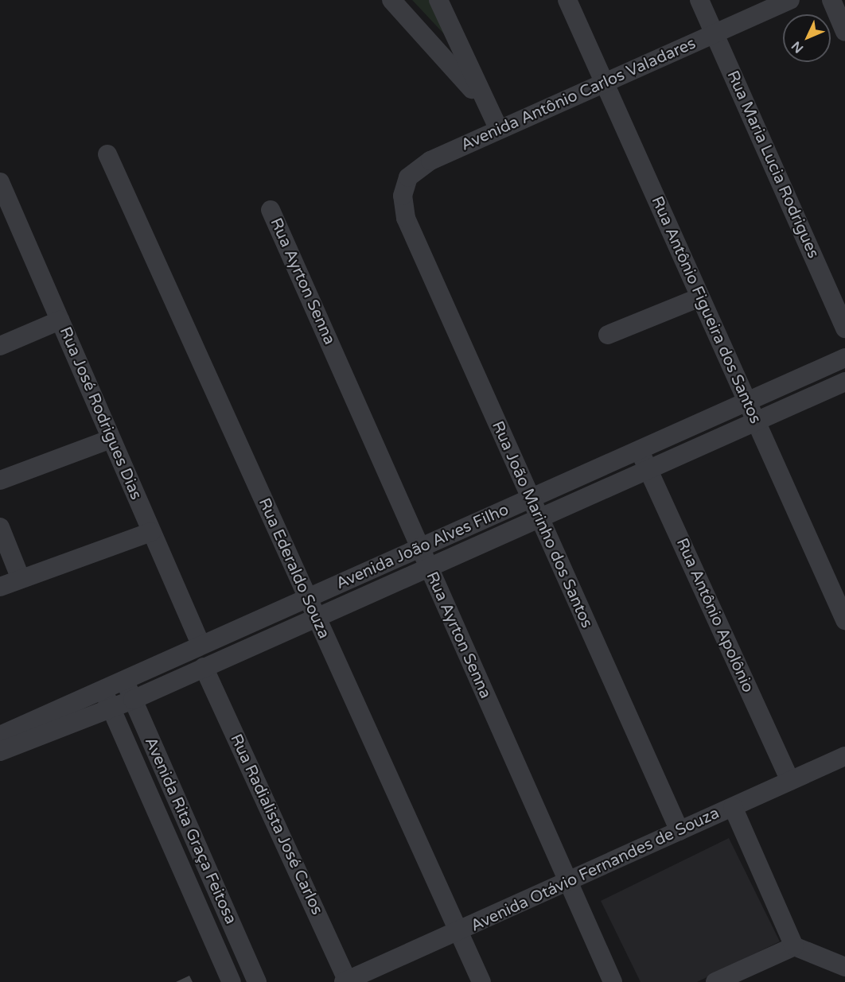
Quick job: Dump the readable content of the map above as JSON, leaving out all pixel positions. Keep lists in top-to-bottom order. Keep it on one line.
{"streets":{"street":["Avenida Antônio Carlos Valadares","Rua Maria Lucia Rodrigues","Rua Ayrton Senna","Rua Antônio Figueira dos Santos","Rua José Rodrigues Dias","Rua João Marinho dos Santos","Avenida João Alves Filho","Rua Ederaldo Souza","Rua Antônio Apolônio","Rua Radialista José Carlos","Avenida Rita Graça Feitosa","Avenida Otávio Fernandes de Souza"]},"crossings":[["Avenida Antônio Carlos Valadares","Rua Maria Lucia Rodrigues"],["Avenida Antônio Carlos Valadares","Rua Antônio Figueira dos Santos"],["Avenida Antônio Carlos Valadares","Rua João Marinho dos Santos"],["Rua Ayrton Senna","Avenida João Alves Filho"],["Rua Ayrton Senna","Avenida Otávio Fernandes de Souza"],["Rua Antônio Figueira dos Santos","Avenida João Alves Filho"],["Rua José Rodrigues Dias","Avenida João Alves Filho"],["Rua João Marinho dos Santos","Avenida João Alves Filho"],["Rua João Marinho dos Santos","Avenida Otávio Fernandes de Souza"],["Avenida João Alves Filho","Rua Ederaldo Souza"],["Avenida João Alves Filho","Rua Antônio Apolônio"],["Avenida João Alves Filho","Rua Radialista José Carlos"],["Avenida João Alves Filho","Avenida Rita Graça Feitosa"],["Rua Ederaldo Souza","Avenida Otávio Fernandes de Souza"],["Rua Antônio Apolônio","Avenida Otávio Fernandes de Souza"],["Rua Radialista José Carlos","Avenida Otávio Fernandes de Souza"]],"north":"bottom left"}
